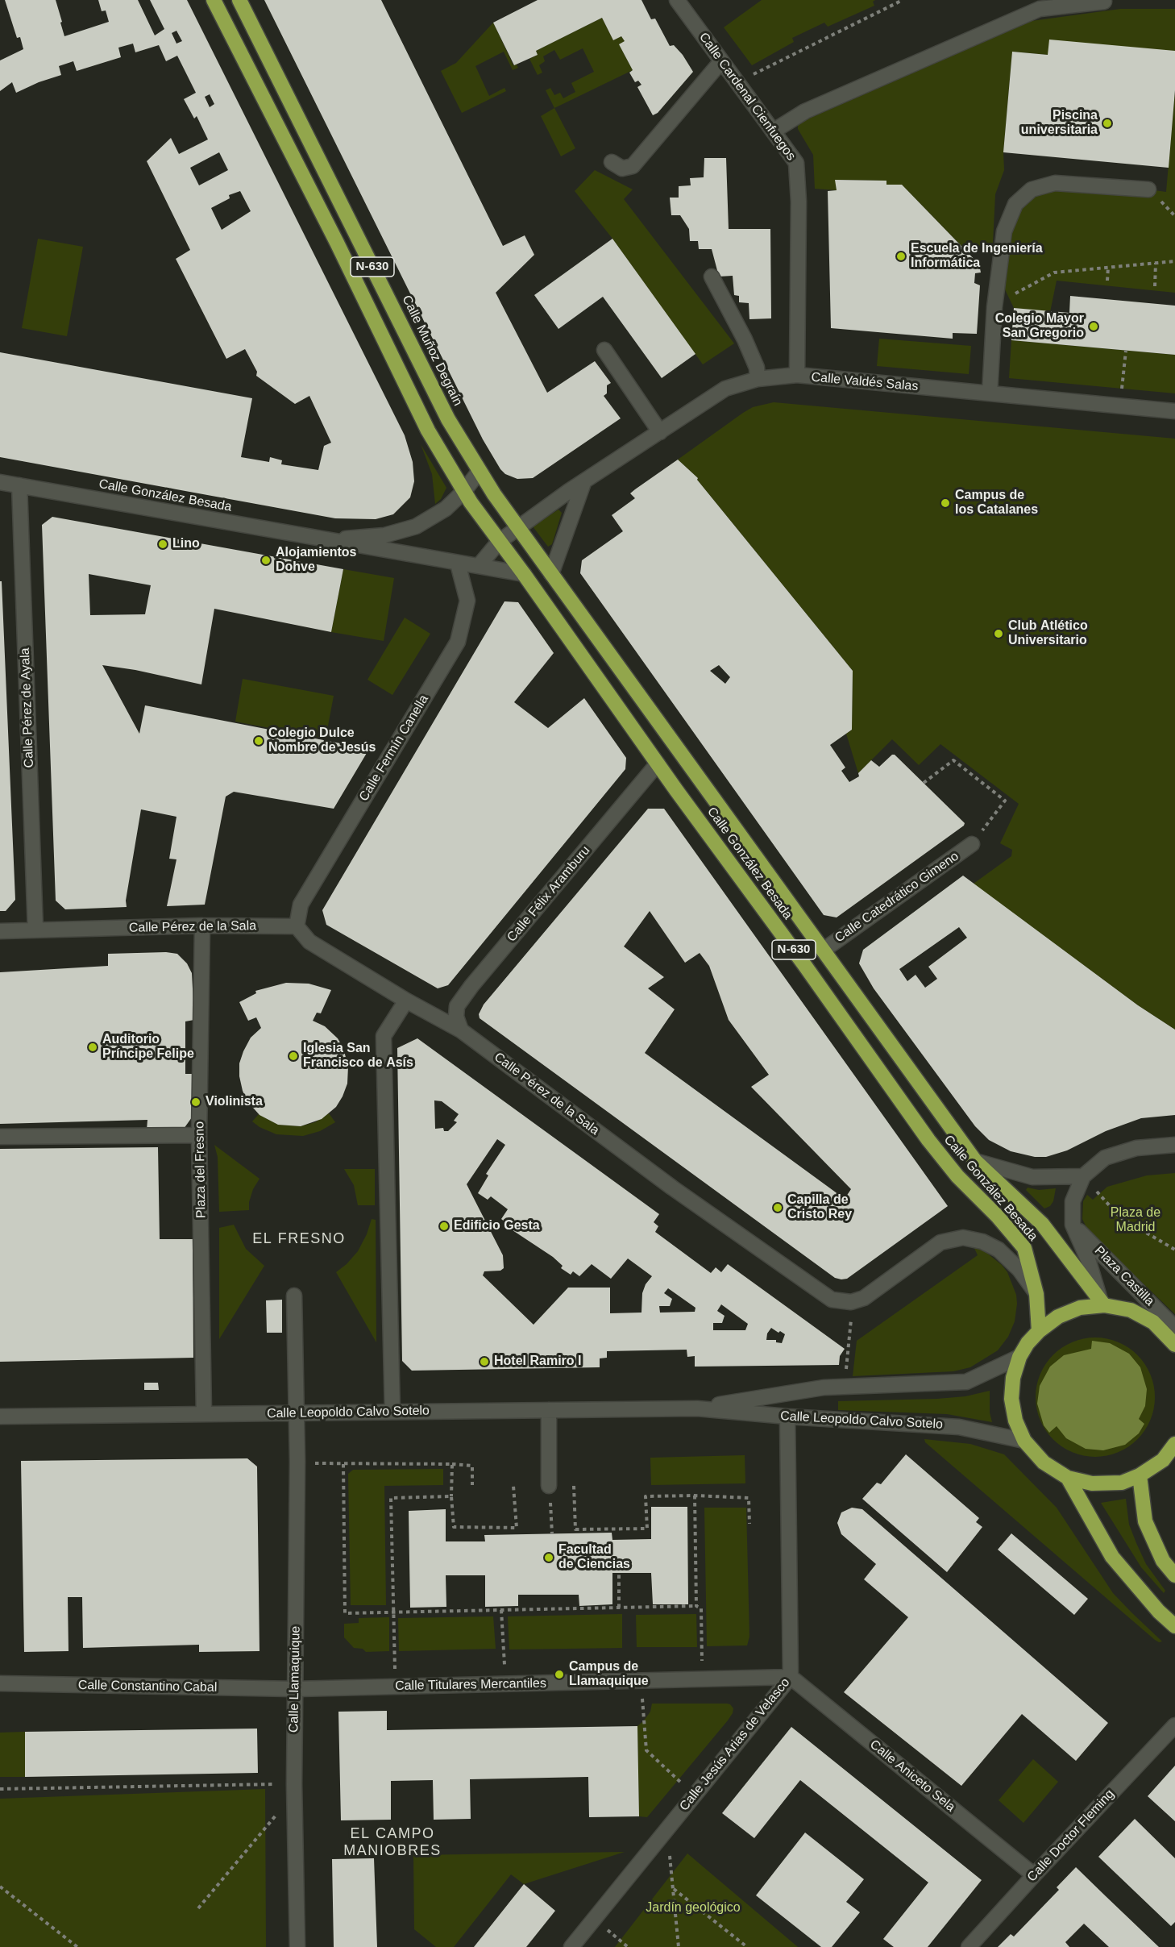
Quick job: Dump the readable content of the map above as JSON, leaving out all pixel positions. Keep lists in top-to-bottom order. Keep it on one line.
{"streets":{"highway":["N-630","Calle Muñoz Degraín","Calle González Besada"],"street":["Calle Cardenal Cienfuegos","Calle Valdés Salas","Calle Pérez de Ayala","Calle Fermín Canella","Calle Félix Aramburu","Calle Catedrático Gimeno","Calle Pérez de la Sala","Plaza del Fresno","Plaza Castilla","Calle Leopoldo Calvo Sotelo","Calle Llamaquique","Calle Titulares Mercantiles","Calle Constantino Cabal","Calle Jesús Arias de Velasco","Calle Aniceto Sela","Calle Doctor Fleming"]},"crossings":[["Calle Cardenal Cienfuegos","Calle Valdés Salas"],["N-630","Calle González Besada"],["Calle Muñoz Degraín","Calle Valdés Salas"],["Calle Muñoz Degraín","Calle González Besada"],["Calle González Besada","Calle Pérez de Ayala"],["Calle González Besada","Calle Fermín Canella"],["Calle González Besada","Calle Félix Aramburu"],["Calle González Besada","Calle Catedrático Gimeno"],["Calle Pérez de Ayala","Calle Pérez de la Sala"],["Calle Fermín Canella","Calle Pérez de la Sala"],["Calle Félix Aramburu","Calle Pérez de la Sala"],["Calle Pérez de la Sala","Plaza del Fresno"],["Plaza del Fresno","Calle Leopoldo Calvo Sotelo"],["Calle Leopoldo Calvo Sotelo","Calle Llamaquique"],["Calle Leopoldo Calvo Sotelo","Calle Jesús Arias de Velasco"],["Calle Llamaquique","Calle Titulares Mercantiles"],["Calle Llamaquique","Calle Constantino Cabal"],["Calle Titulares Mercantiles","Calle Constantino Cabal"],["Calle Titulares Mercantiles","Calle Jesús Arias de Velasco"],["Calle Titulares Mercantiles","Calle Aniceto Sela"],["Calle Jesús Arias de Velasco","Calle Aniceto Sela"],["Calle Aniceto Sela","Calle Doctor Fleming"]],"districts":["EL FRESNO","EL CAMPO MANIOBRES"],"parks":["Plaza de Madrid","Jardín geológico"],"places":["Piscina universitaria","Escuela de Ingeniería Informática","Colegio Mayor San Gregorio","Campus de los Catalanes","Lino","Alojamientos Dohve","Club Atlético Universitario","Colegio Dulce Nombre de Jesús","Auditorio Príncipe Felipe","Iglesia San Francisco de Asís","Violinista","Capilla de Cristo Rey","Edificio Gesta","Hotel Ramiro I","Facultad de Ciencias","Campus de Llamaquique"]}
